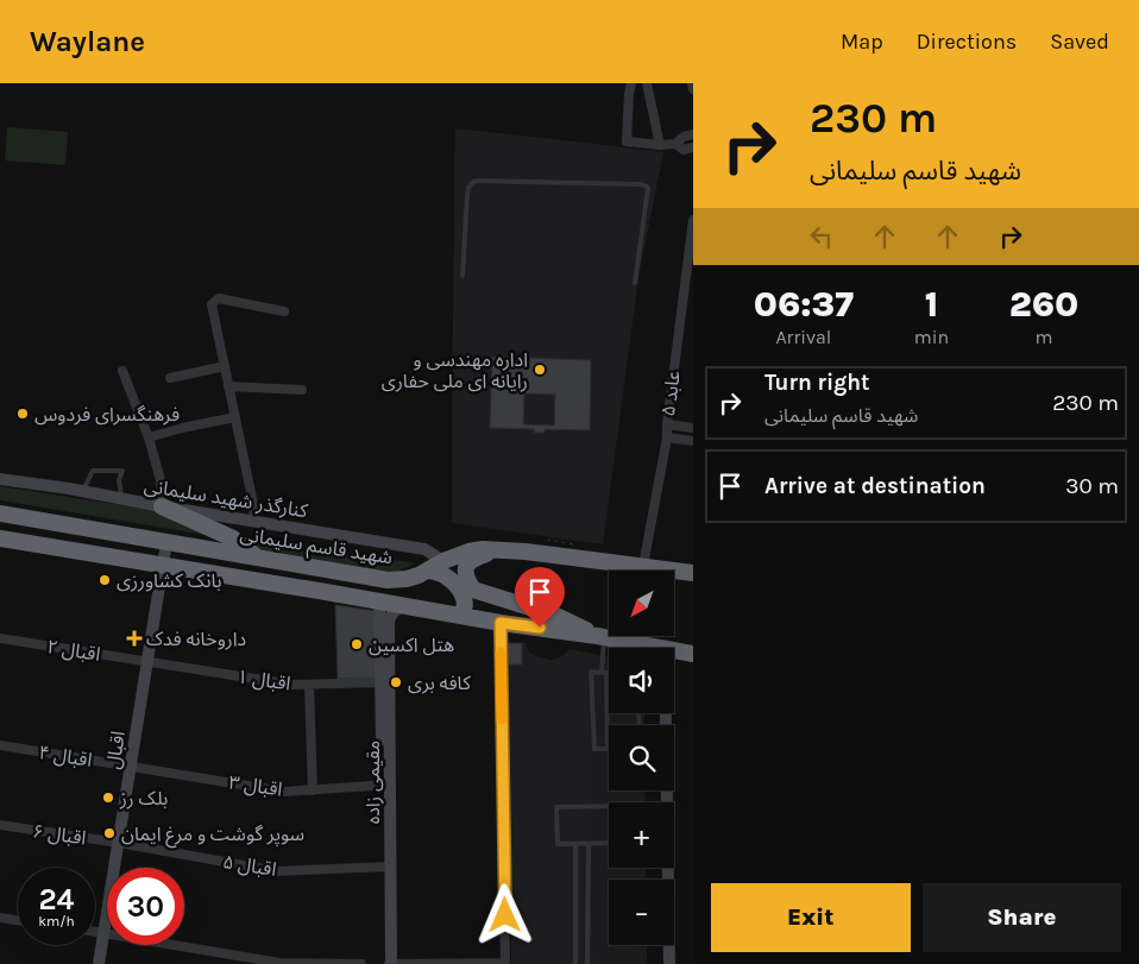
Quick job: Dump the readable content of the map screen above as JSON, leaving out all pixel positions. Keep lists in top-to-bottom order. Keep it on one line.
{"streets":{"highway":["شهید قاسم سلیمانی"],"main road":["کنارگذر شهید سلیمانی","اقبال"],"street":["عابد ۵","اقبال ۲","اقبال ۱","اقبال ۴","اقبال ۳","اقبال ۶","اقبال ۵"]},"crossings":[["عابد ۵","شهید قاسم سلیمانی"],["کنارگذر شهید سلیمانی","شهید قاسم سلیمانی"],["شهید قاسم سلیمانی","اقبال"],["اقبال ۲","اقبال ۱"],["اقبال ۲","اقبال"],["اقبال ۱","اقبال"],["اقبال","اقبال ۴"],["اقبال","اقبال ۳"],["اقبال","اقبال ۶"],["اقبال","اقبال ۵"],["اقبال ۴","اقبال ۳"],["اقبال ۶","اقبال ۵"]],"places":{"other":["اداره مهندسی و رایانه ای ملی حفاری","فرهنگسرای فردوس","بانک کشاورزی","هتل اکسین","کافه بری","بلک رز","سوپر گوشت و مرغ ایمان"],"health":["داروخانه فدک"]},"north":"bottom left","page":{"header":"Waylane","nav":["Map","Directions","Saved"],"turn":["230 m","شهید قاسم سلیمانی"],"eta":["06:37","Arrival","1","min","260","m"],"list":[{"name":"Turn right","note":"شهید قاسم سلیمانی","value":"230 m"},{"name":"Arrive at destination","value":"30 m"}],"map_buttons":["+","−"],"speed":"24 km/h","limit":"30","buttons":["Exit","Share"]}}
